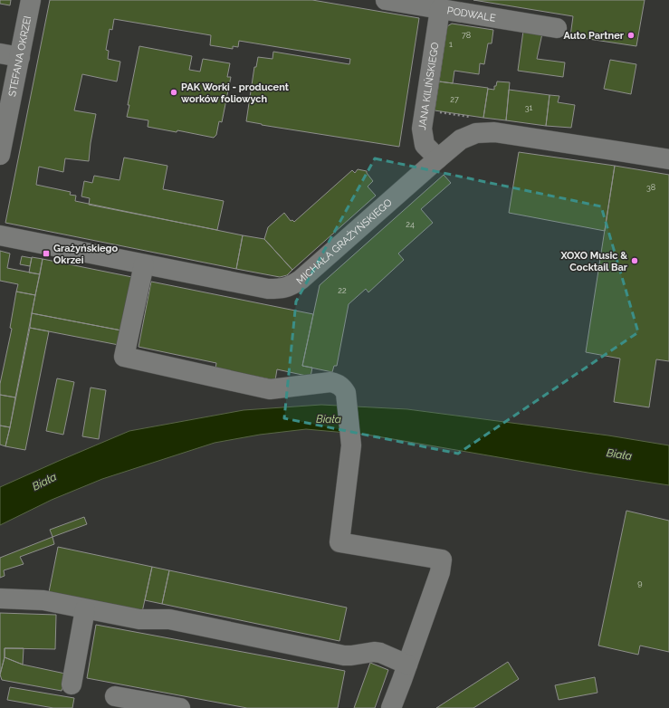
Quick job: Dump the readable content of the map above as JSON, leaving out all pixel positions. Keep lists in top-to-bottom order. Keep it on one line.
{"streets":{"street":["PODWALE","STEFANA OKRZEI","JANA KILIŃSKIEGO","MICHAŁA GRAŻYŃSKIEGO"]},"crossings":[["PODWALE","JANA KILIŃSKIEGO"],["JANA KILIŃSKIEGO","MICHAŁA GRAŻYŃSKIEGO"]],"water":["Biała"],"places":{"other":["Auto Partner","PAK Worki - producent worków foliowych","XOXO Music & Cocktail Bar"],"transit":["Grażyńskiego Okrzei"]},"house_numbers":["78","1","27","31","38","24","22","9"]}
